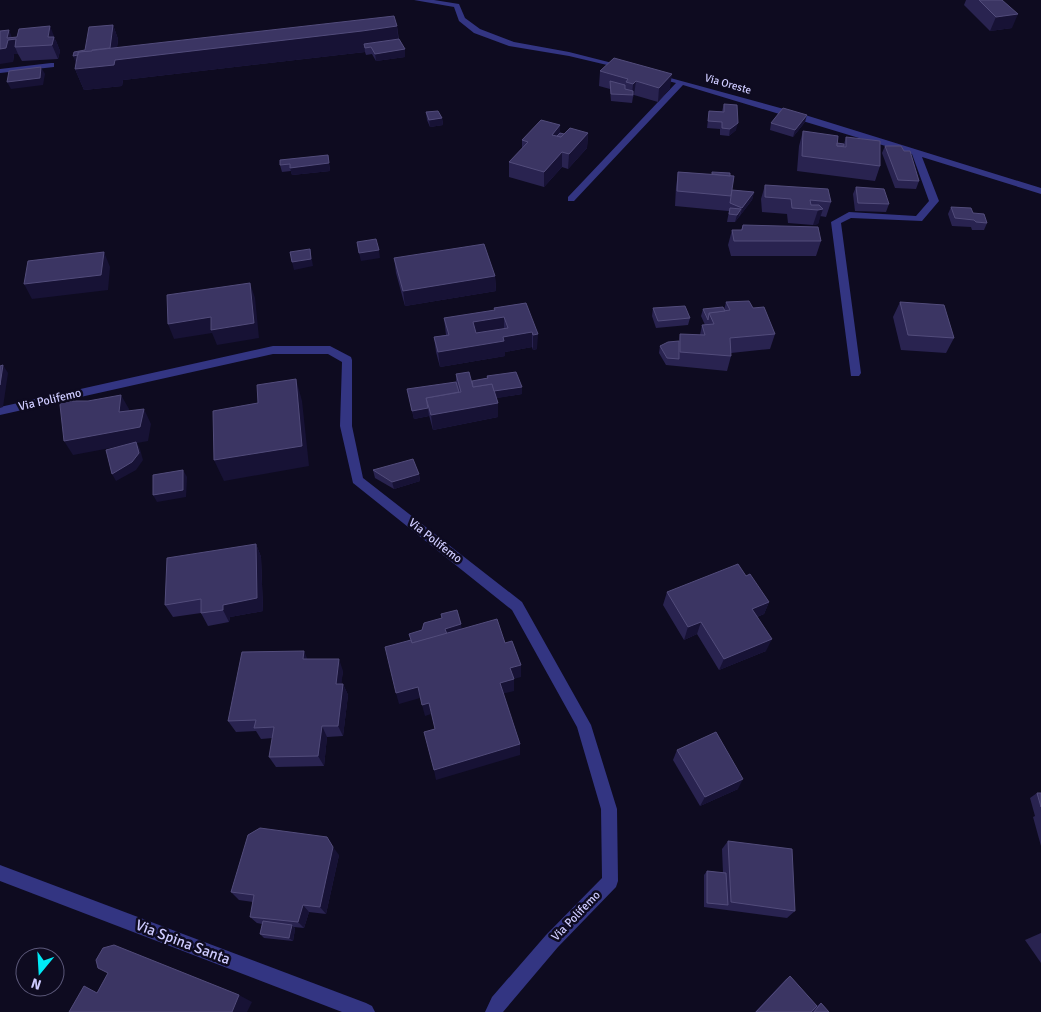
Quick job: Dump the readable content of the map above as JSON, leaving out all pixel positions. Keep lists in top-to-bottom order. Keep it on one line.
{"streets":{"street":["Via Oreste","Via Polifemo","Via Spina Santa"]},"north":"bottom"}
